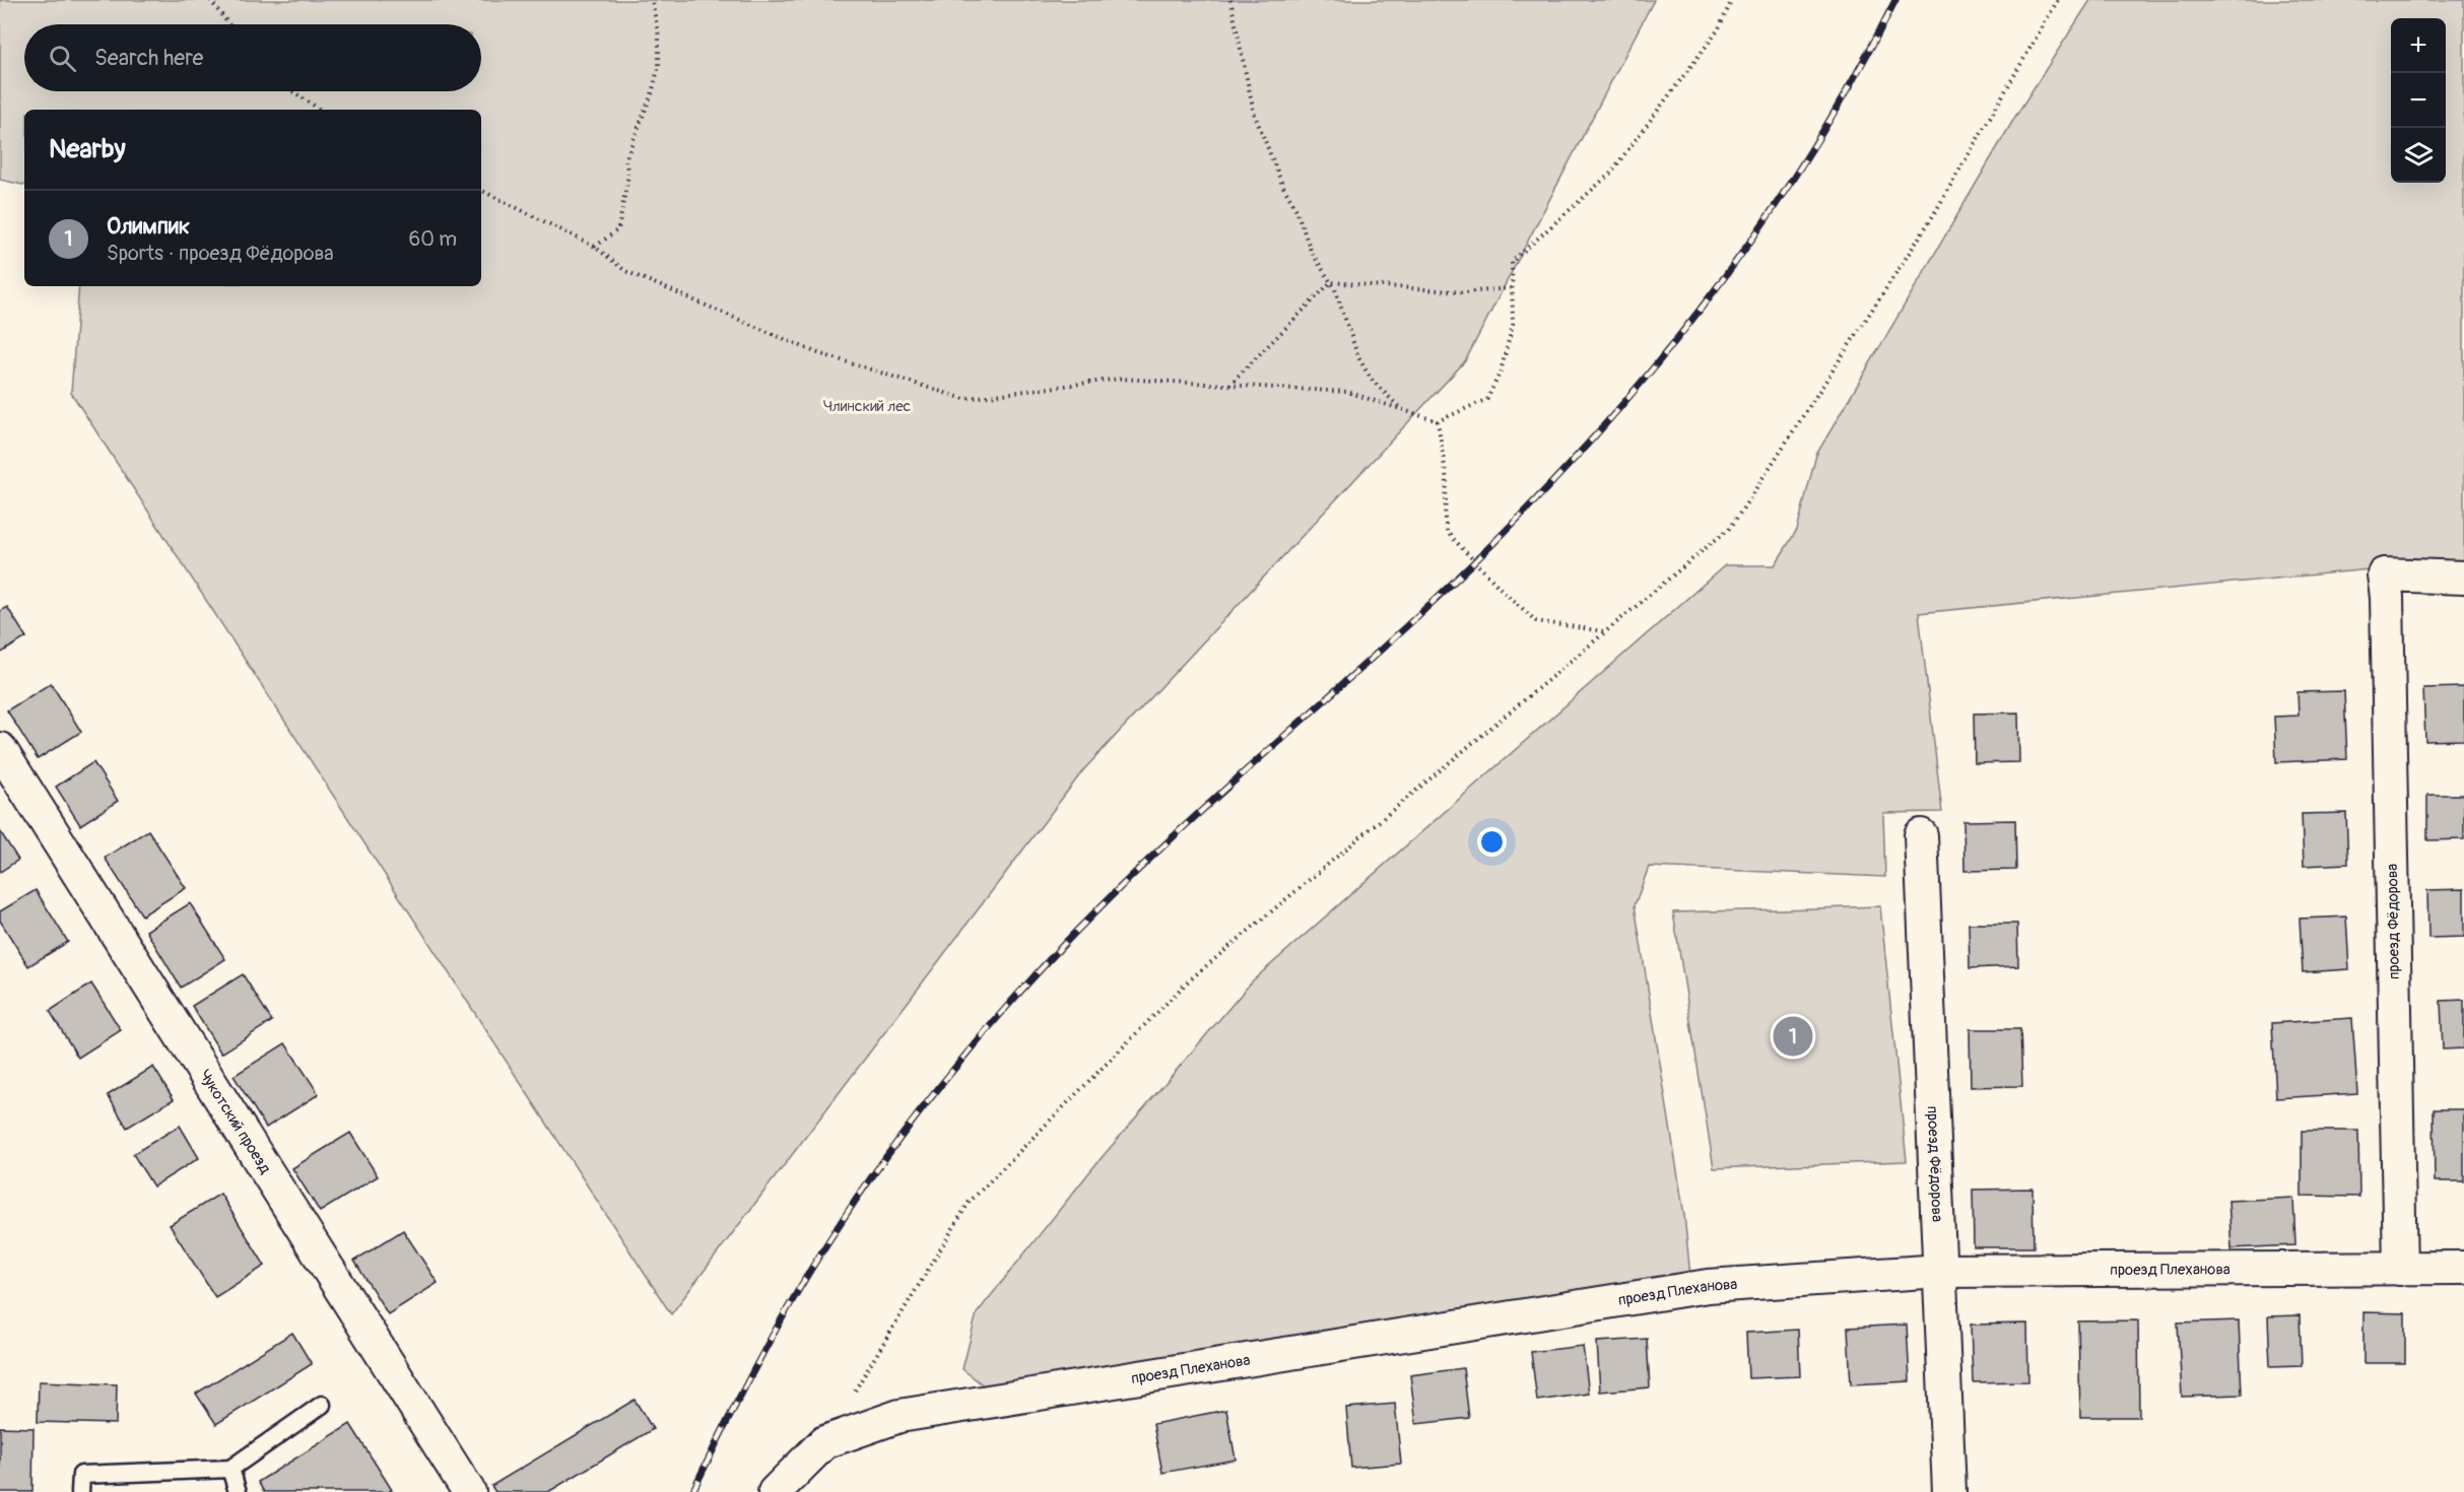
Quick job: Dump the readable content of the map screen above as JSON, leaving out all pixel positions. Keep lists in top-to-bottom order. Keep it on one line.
{"streets":{"street":["проезд Фёдорова","Чукотский проезд","проезд Плеханова"]},"crossings":[["проезд Фёдорова","проезд Плеханова"]],"parks":["Члинский лес"],"page":{"map_buttons":["+","−"],"search":"Search here","heading":"Nearby","list":[{"mark":"1","name":"Олимпик","note":"Sports · проезд Фёдорова","value":"60 m"}],"pins":"1"}}
